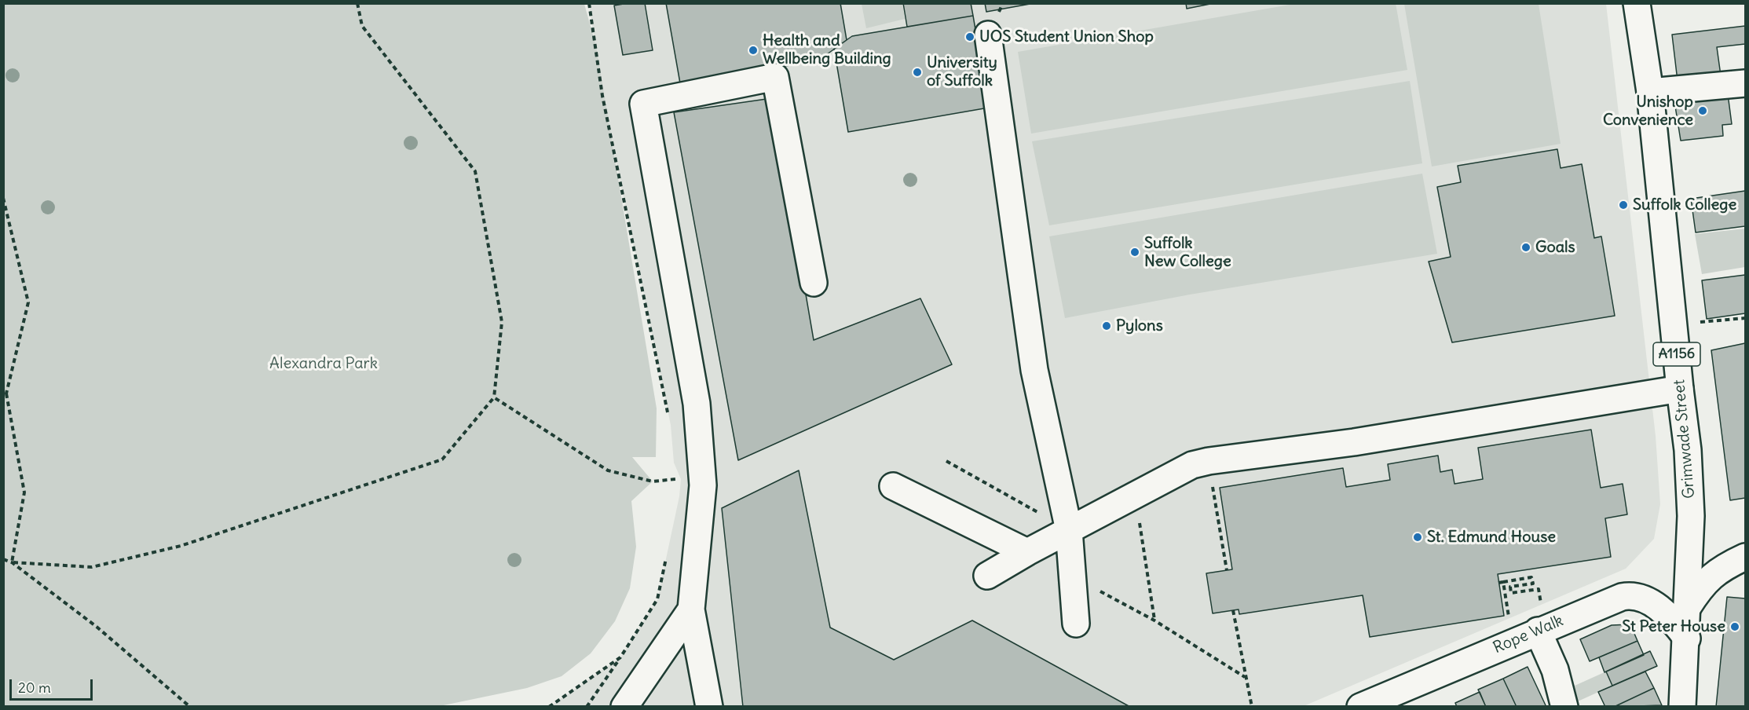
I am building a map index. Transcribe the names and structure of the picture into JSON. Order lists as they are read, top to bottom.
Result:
{
  "streets": {
    "street": ["A1156", "Grimwade Street", "Rope Walk"]
  },
  "crossings": [
    ["Grimwade Street", "Rope Walk"]
  ],
  "parks": ["Alexandra Park"],
  "places": [
    "UOS Student Union Shop",
    "Health and Wellbeing Building",
    "University of Suffolk",
    "Unishop Convenience",
    "Suffolk College",
    "Goals",
    "Suffolk New College",
    "Pylons",
    "St. Edmund House",
    "St Peter House"
  ],
  "scale_bar": "20 m"
}
